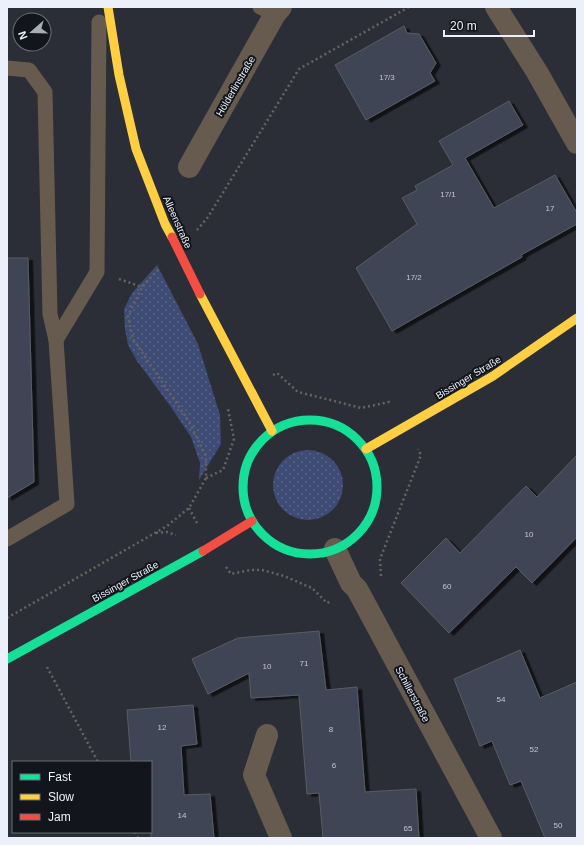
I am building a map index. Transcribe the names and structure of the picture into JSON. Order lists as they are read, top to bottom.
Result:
{
  "streets": {
    "main road": ["Alleenstraße", "Bissinger Straße"],
    "street": ["Hölderlinstraße", "Schillerstraße"]
  },
  "crossings": [
    ["Alleenstraße", "Bissinger Straße"],
    ["Alleenstraße", "Schillerstraße"],
    ["Bissinger Straße", "Schillerstraße"]
  ],
  "house_numbers": [
    "17/3",
    "17/1",
    "17",
    "17/2",
    "10",
    "60",
    "71",
    "10",
    "54",
    "12",
    "8",
    "52",
    "6",
    "14",
    "50",
    "65"
  ],
  "legend": ["Fast", "Slow", "Jam"],
  "scale_bar": "20 m",
  "north": "left"
}
